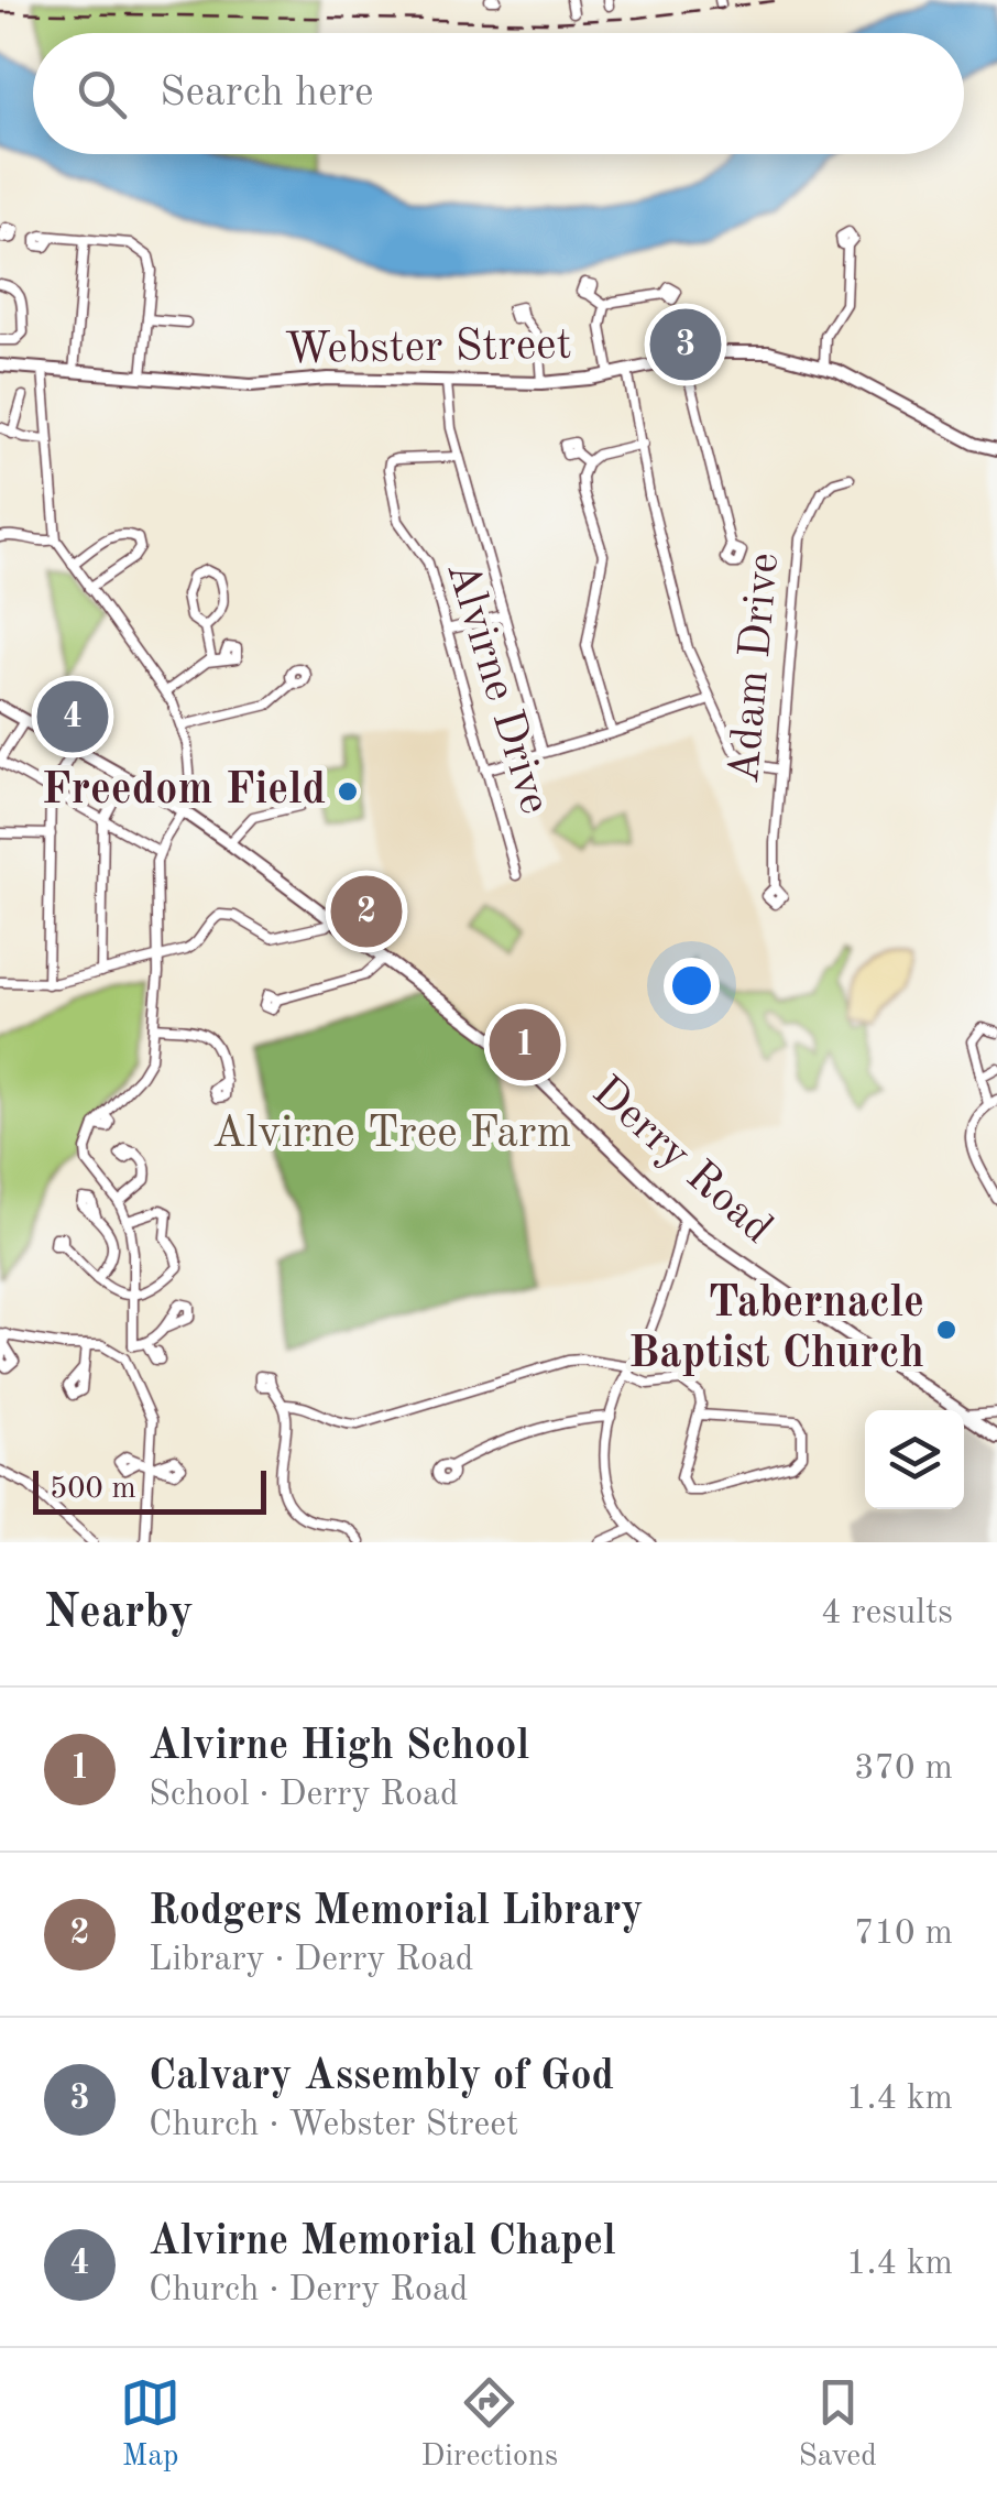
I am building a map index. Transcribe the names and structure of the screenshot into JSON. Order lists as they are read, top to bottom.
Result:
{
  "streets": {
    "main road": ["Webster Street", "Derry Road"],
    "street": ["Adam Drive", "Alvirne Drive"]
  },
  "parks": ["Alvirne Tree Farm"],
  "places": ["Freedom Field", "Tabernacle Baptist Church"],
  "scale_bar": "500 m",
  "page": {
    "search": "Search here",
    "pins": [
      "3",
      "4",
      "2",
      "1"
    ],
    "scale": "500 m",
    "heading": ["Nearby", "4 results"],
    "list": [
      {
        "mark": "1",
        "name": "Alvirne High School",
        "note": "School · Derry Road",
        "value": "370 m"
      },
      {
        "mark": "2",
        "name": "Rodgers Memorial Library",
        "note": "Library · Derry Road",
        "value": "710 m"
      },
      {
        "mark": "3",
        "name": "Calvary Assembly of God",
        "note": "Church · Webster Street",
        "value": "1.4 km"
      },
      {
        "mark": "4",
        "name": "Alvirne Memorial Chapel",
        "note": "Church · Derry Road",
        "value": "1.4 km"
      }
    ],
    "nav": ["Map", "Directions", "Saved"]
  }
}
